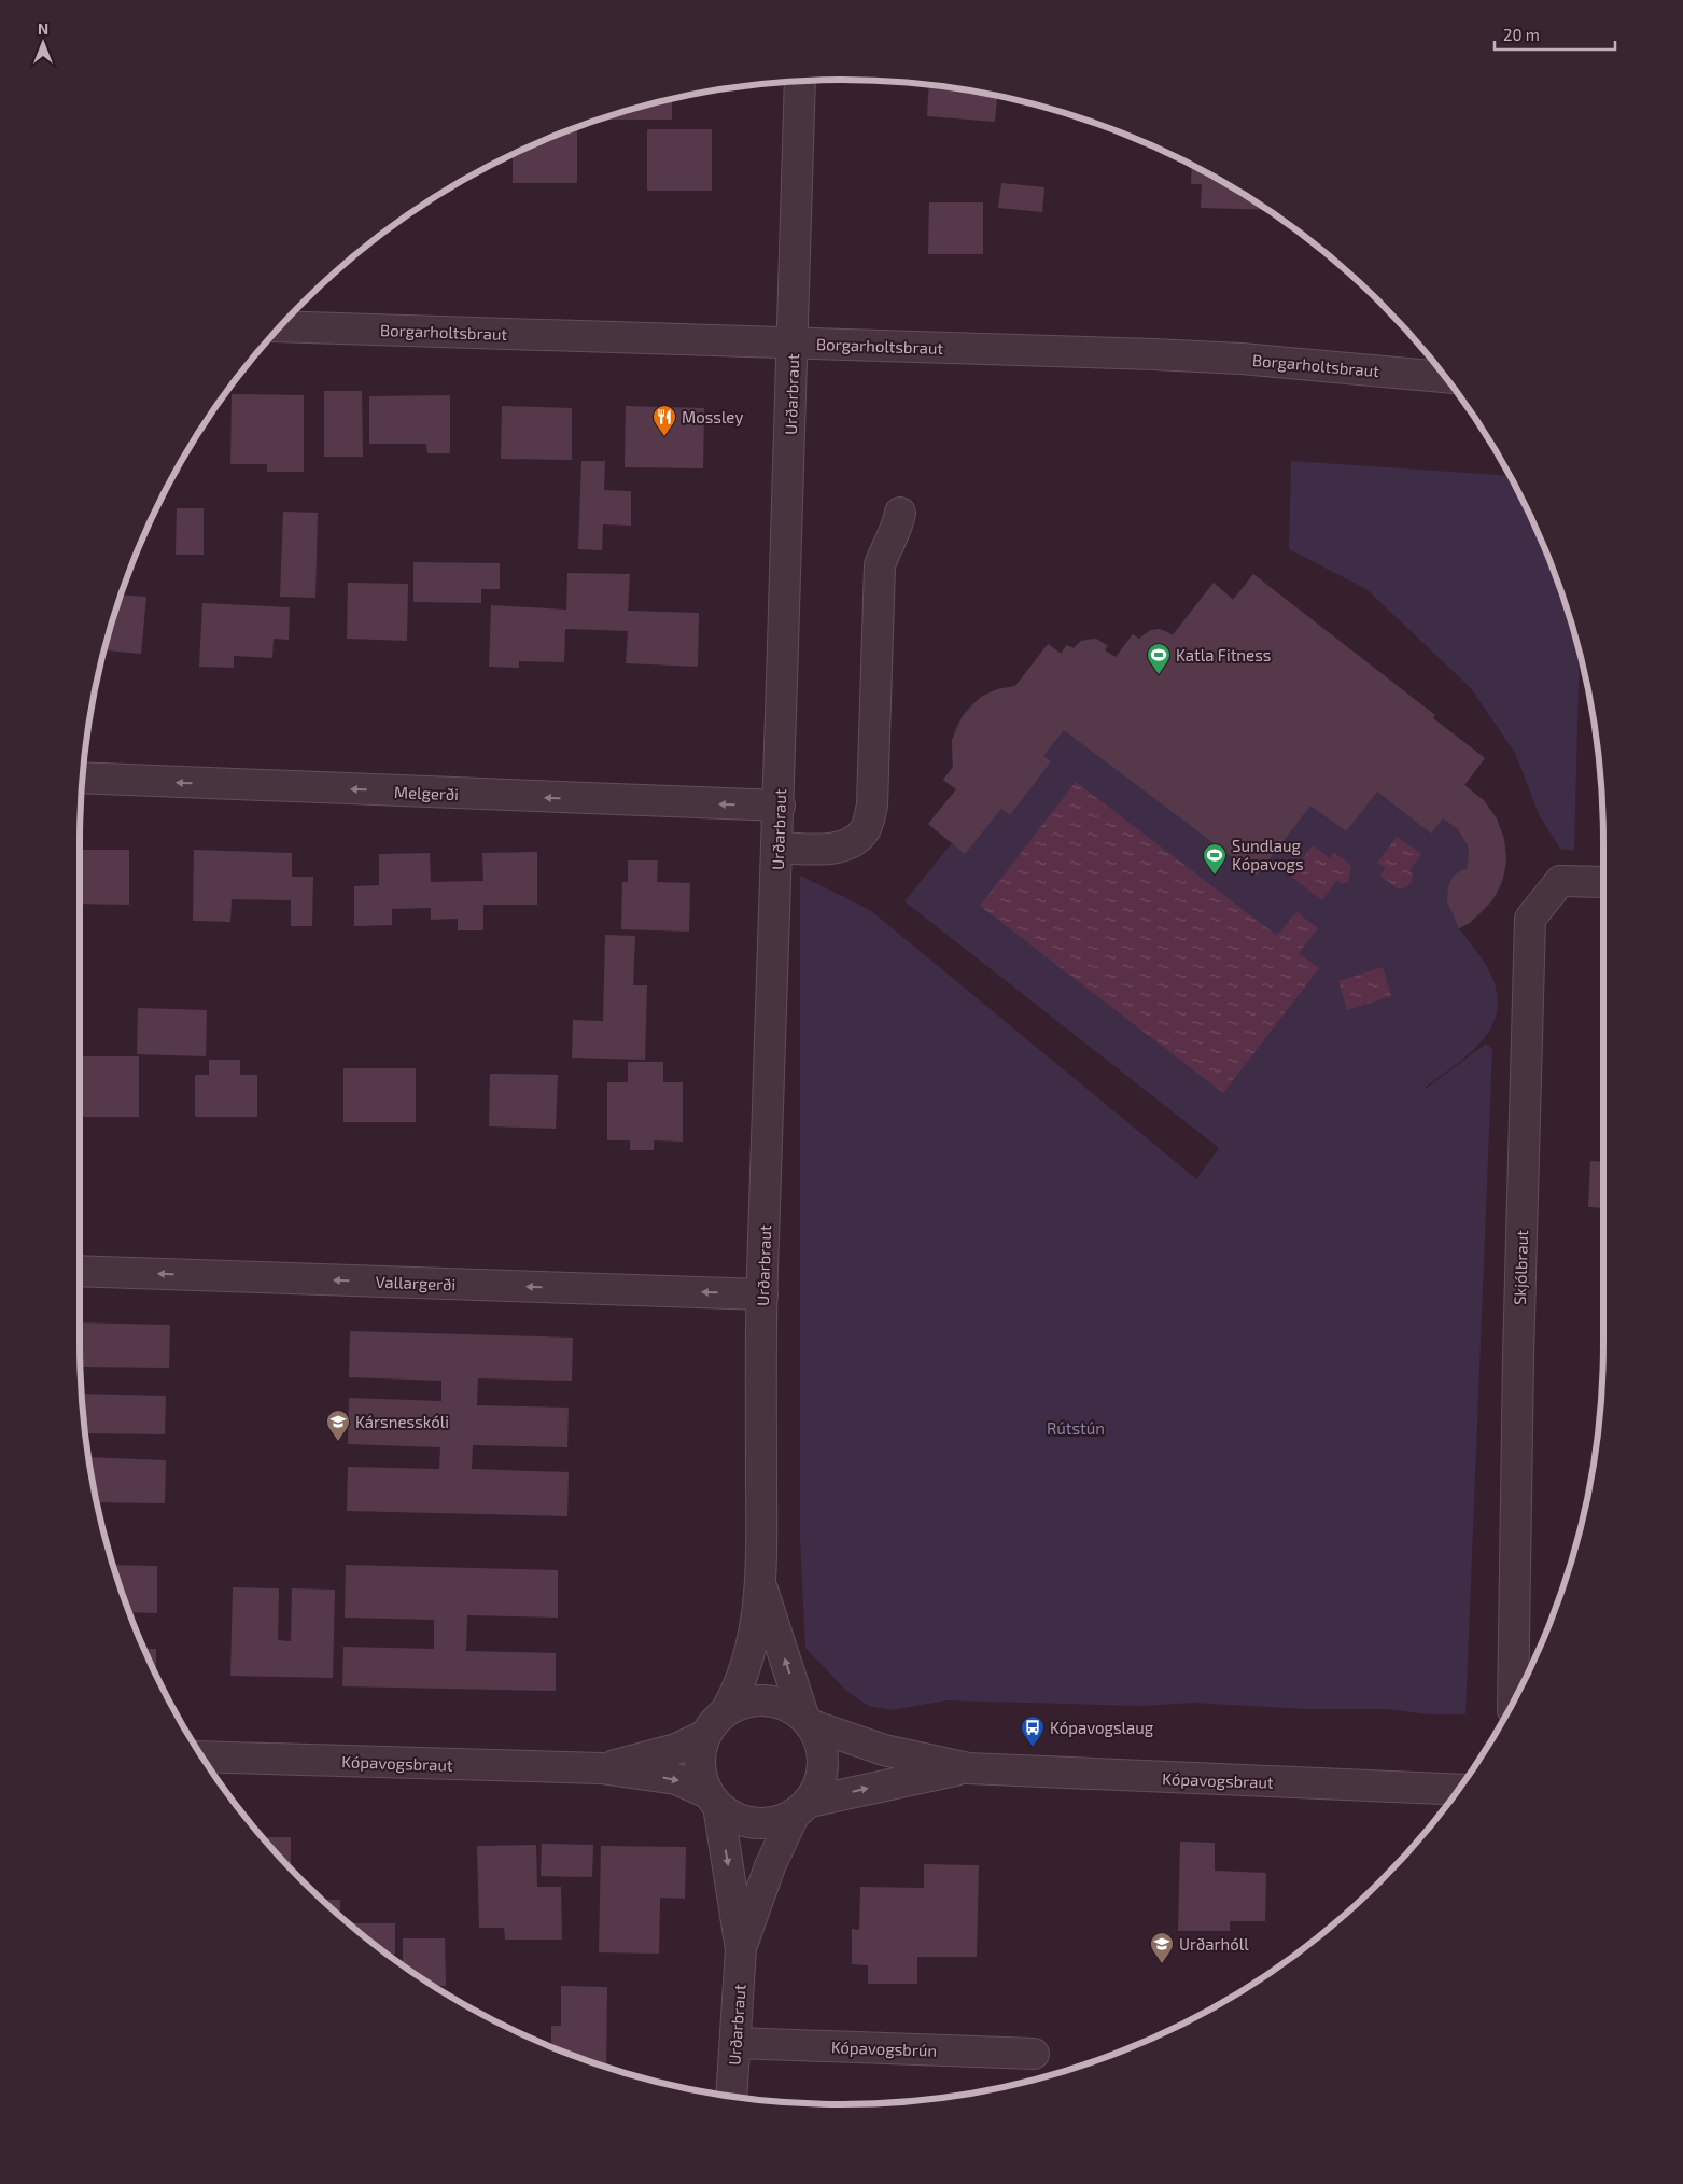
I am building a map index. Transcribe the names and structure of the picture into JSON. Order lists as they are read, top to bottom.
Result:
{
  "streets": {
    "street": [
      "Borgarholtsbraut",
      "Urðarbraut",
      "Melgerði",
      "Skjólbraut",
      "Vallargerði",
      "Kópavogsbraut",
      "Kópavogsbrún"
    ]
  },
  "crossings": [
    ["Borgarholtsbraut", "Urðarbraut"],
    ["Urðarbraut", "Melgerði"],
    ["Urðarbraut", "Vallargerði"],
    ["Urðarbraut", "Kópavogsbraut"],
    ["Urðarbraut", "Kópavogsbrún"]
  ],
  "one_way": ["Melgerði", "Vallargerði"],
  "parks": ["Rútstún"],
  "places": {
    "restaurant": ["Mossley"],
    "sports": ["Katla Fitness", "Sundlaug Kópavogs"],
    "school or university": ["Kársnesskóli", "Urðarhóll"],
    "bus stop": ["Kópavogslaug"]
  },
  "scale_bar": "20 m",
  "north": "top"
}
